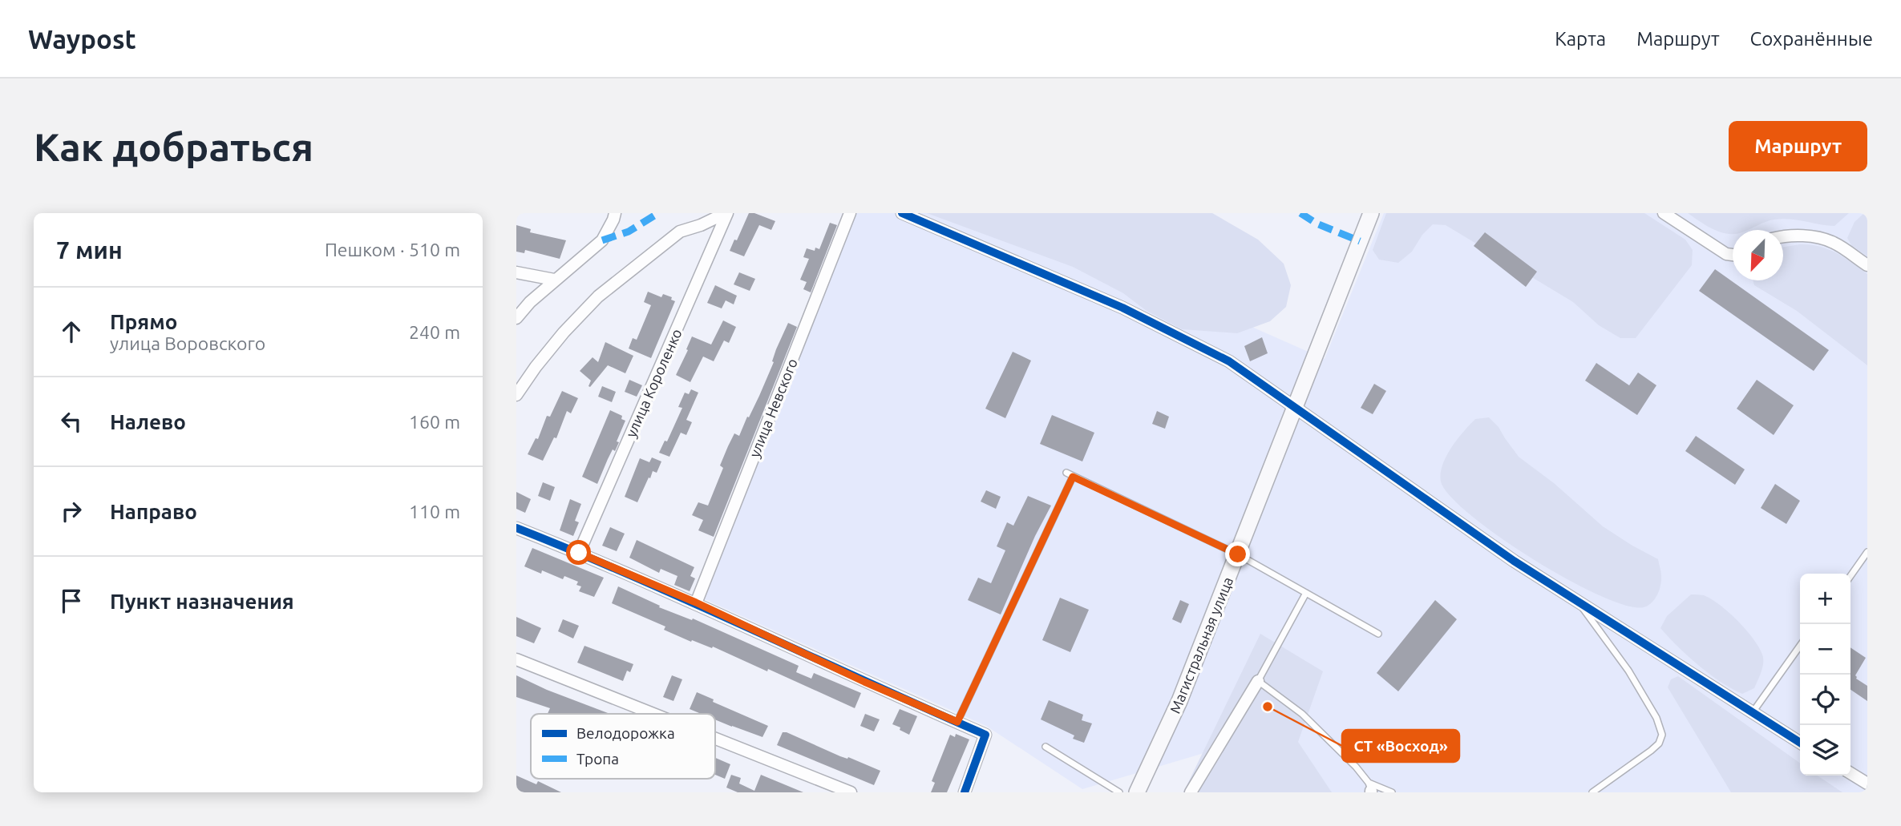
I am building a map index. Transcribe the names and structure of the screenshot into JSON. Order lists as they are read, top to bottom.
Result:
{
  "streets": {
    "main road": ["Магистральная улица"],
    "street": ["улица Короленко", "улица Невского"]
  },
  "places": ["СТ «Восход»"],
  "legend": ["Велодорожка", "Тропа"],
  "north": "bottom left",
  "page": {
    "header": "Waypost",
    "nav": ["Карта", "Маршрут", "Сохранённые"],
    "buttons": "Маршрут",
    "title": "Как добраться",
    "heading": ["7 мин", "Пешком · 510 m"],
    "list": [
      ["Прямо", "улица Воровского", "240 m"],
      ["Налево", "160 m"],
      ["Направо", "110 m"],
      "Пункт назначения"
    ],
    "map_buttons": ["+", "−"]
  }
}
